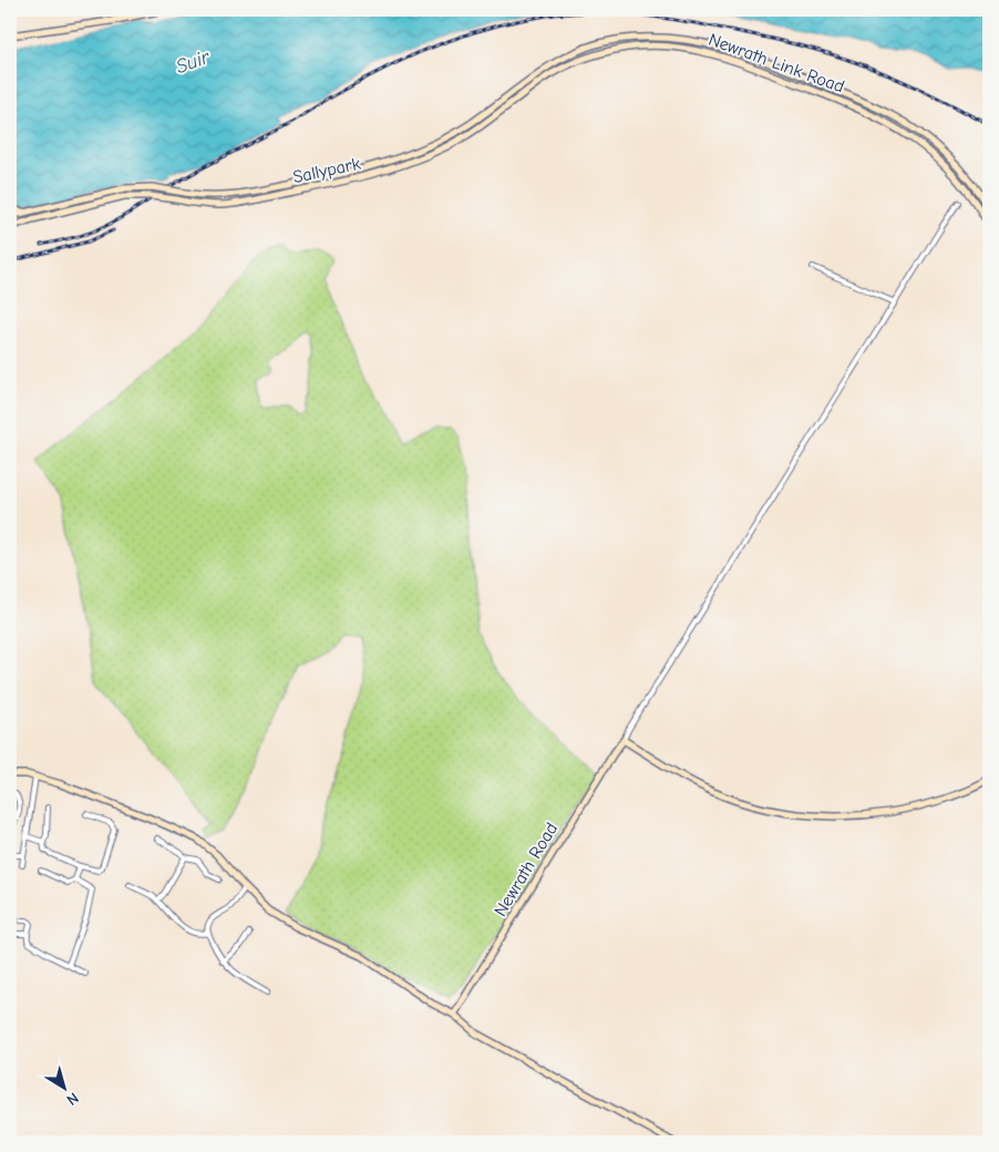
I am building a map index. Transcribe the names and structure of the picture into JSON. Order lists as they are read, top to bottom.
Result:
{
  "streets": {
    "main road": ["Newrath Link Road", "Sallypark", "Newrath Road"]
  },
  "crossings": [
    ["Newrath Link Road", "Sallypark"]
  ],
  "water": ["Suir"],
  "north": "bottom right"
}
